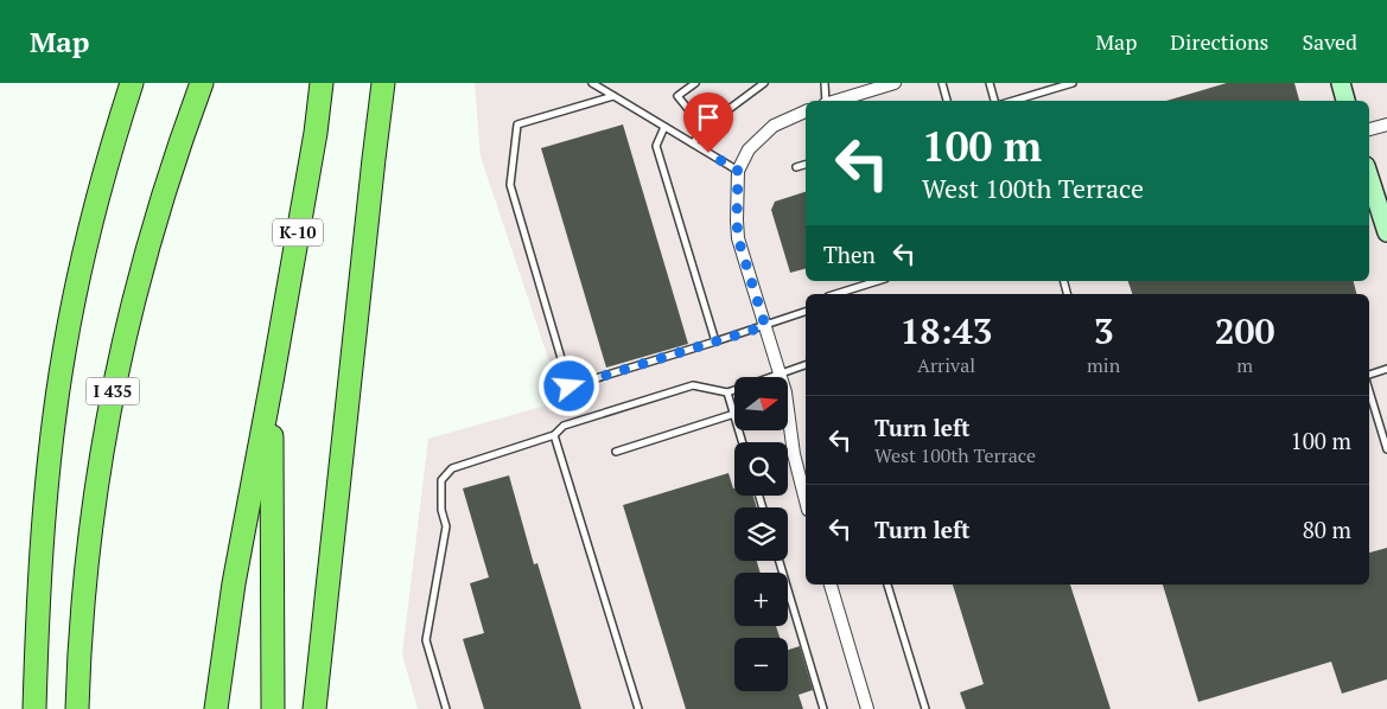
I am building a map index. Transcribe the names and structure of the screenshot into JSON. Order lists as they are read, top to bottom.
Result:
{
  "streets": {
    "highway": ["K-10", "I 435"]
  },
  "north": "right",
  "page": {
    "header": "Map",
    "nav": ["Map", "Directions", "Saved"],
    "turn": ["100 m", "West 100th Terrace"],
    "then": "Then",
    "eta": [
      "18:43",
      "Arrival",
      "3",
      "min",
      "200",
      "m"
    ],
    "map_buttons": ["+", "−"],
    "list": [
      {
        "name": "Turn left",
        "note": "West 100th Terrace",
        "value": "100 m"
      },
      {
        "name": "Turn left",
        "value": "80 m"
      }
    ]
  }
}
